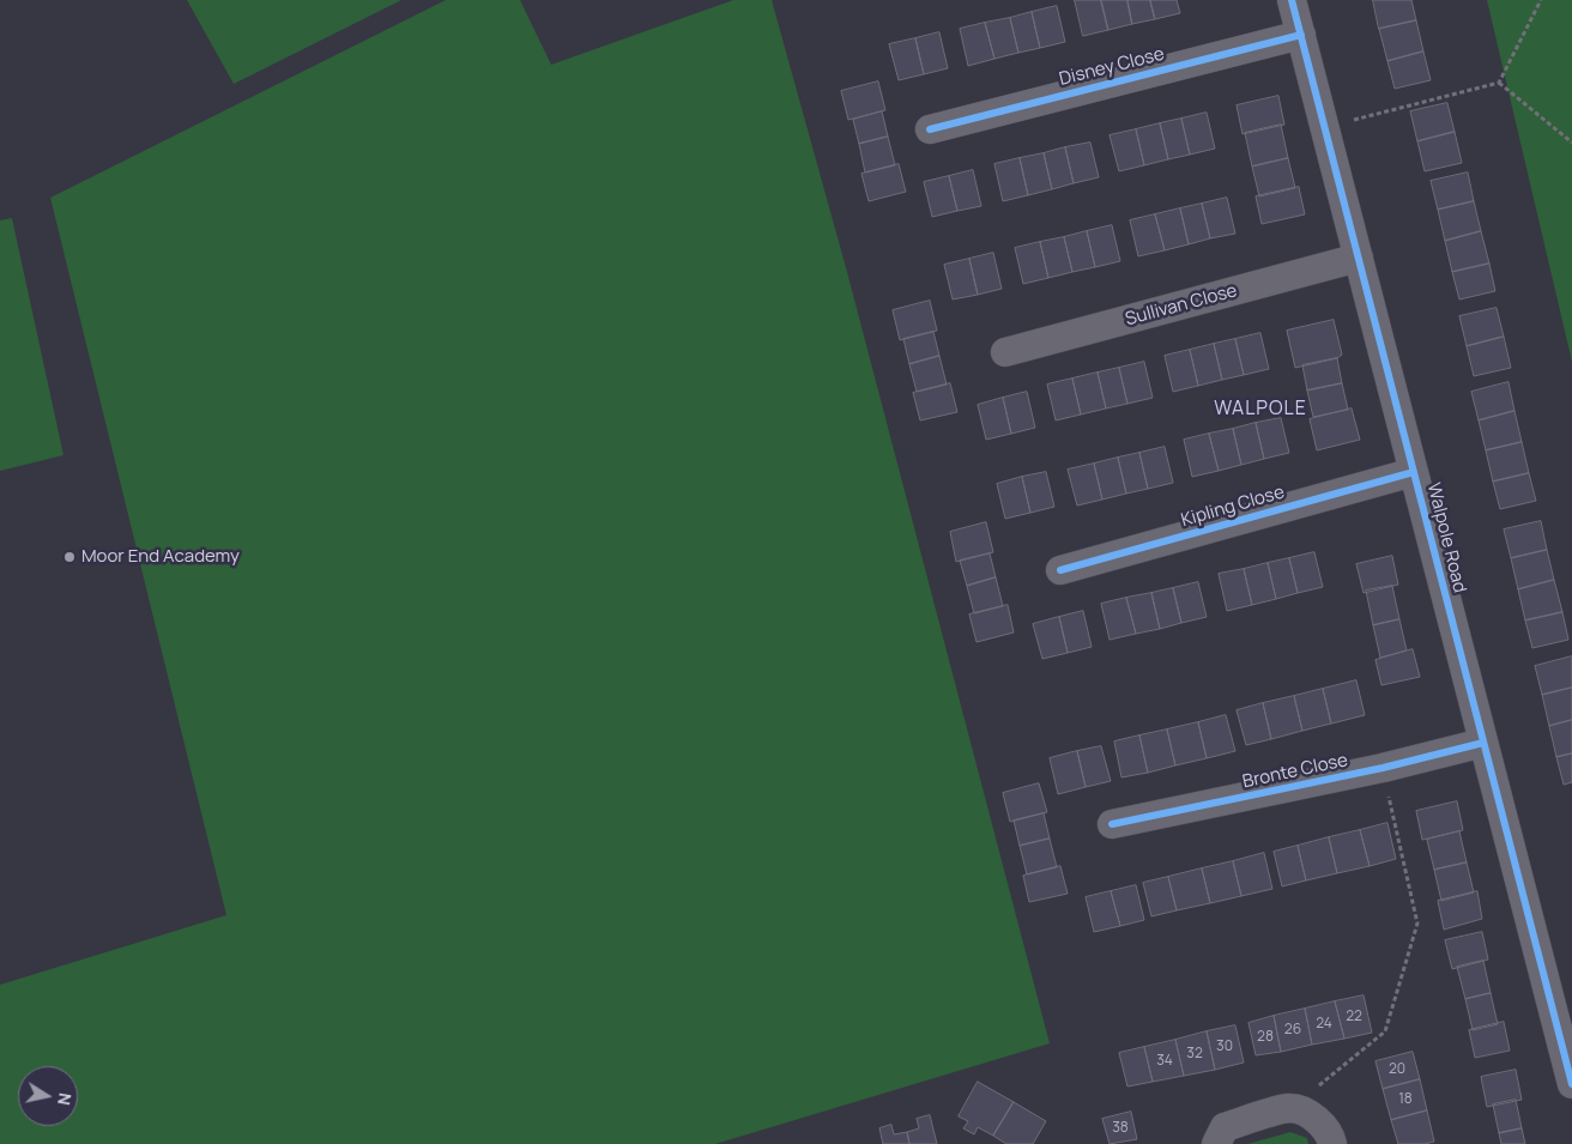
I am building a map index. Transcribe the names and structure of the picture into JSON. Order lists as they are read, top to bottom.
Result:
{
  "streets": {
    "street": [
      "Disney Close",
      "Sullivan Close",
      "Kipling Close",
      "Walpole Road",
      "Bronte Close"
    ]
  },
  "crossings": [
    ["Disney Close", "Walpole Road"],
    ["Sullivan Close", "Walpole Road"],
    ["Kipling Close", "Walpole Road"],
    ["Walpole Road", "Bronte Close"]
  ],
  "districts": ["WALPOLE"],
  "places": ["Moor End Academy"],
  "house_numbers": [
    "22",
    "24",
    "26",
    "28",
    "30",
    "32",
    "34",
    "20",
    "18",
    "38"
  ],
  "north": "right"
}
